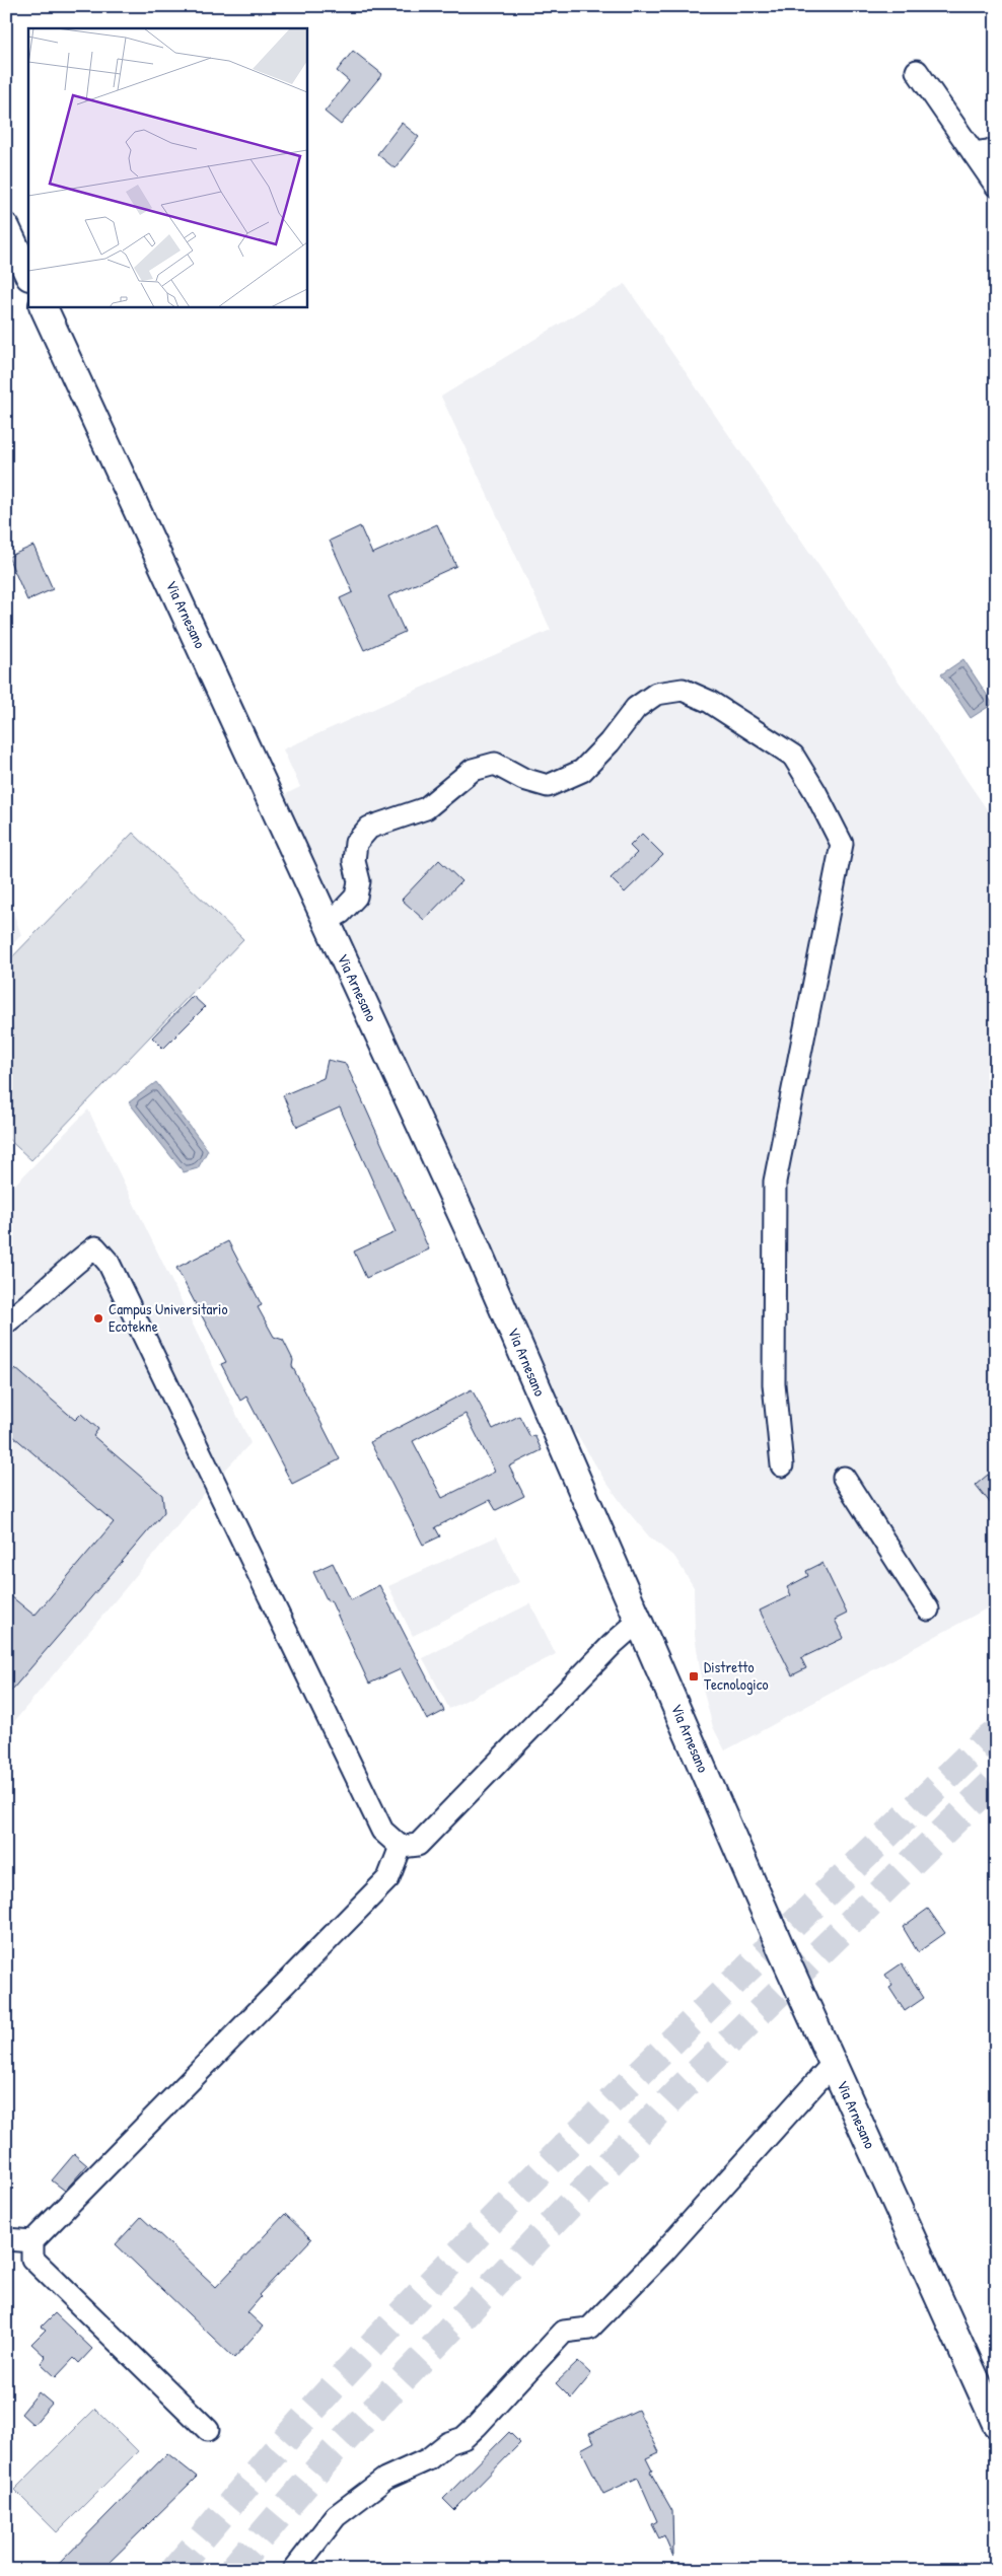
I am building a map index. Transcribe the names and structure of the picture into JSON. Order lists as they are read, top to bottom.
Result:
{
  "streets": {
    "main road": ["Via Arnesano"]
  },
  "places": {
    "other": ["Campus Universitario Ecotekne"],
    "transit": ["Distretto Tecnologico"]
  }
}
